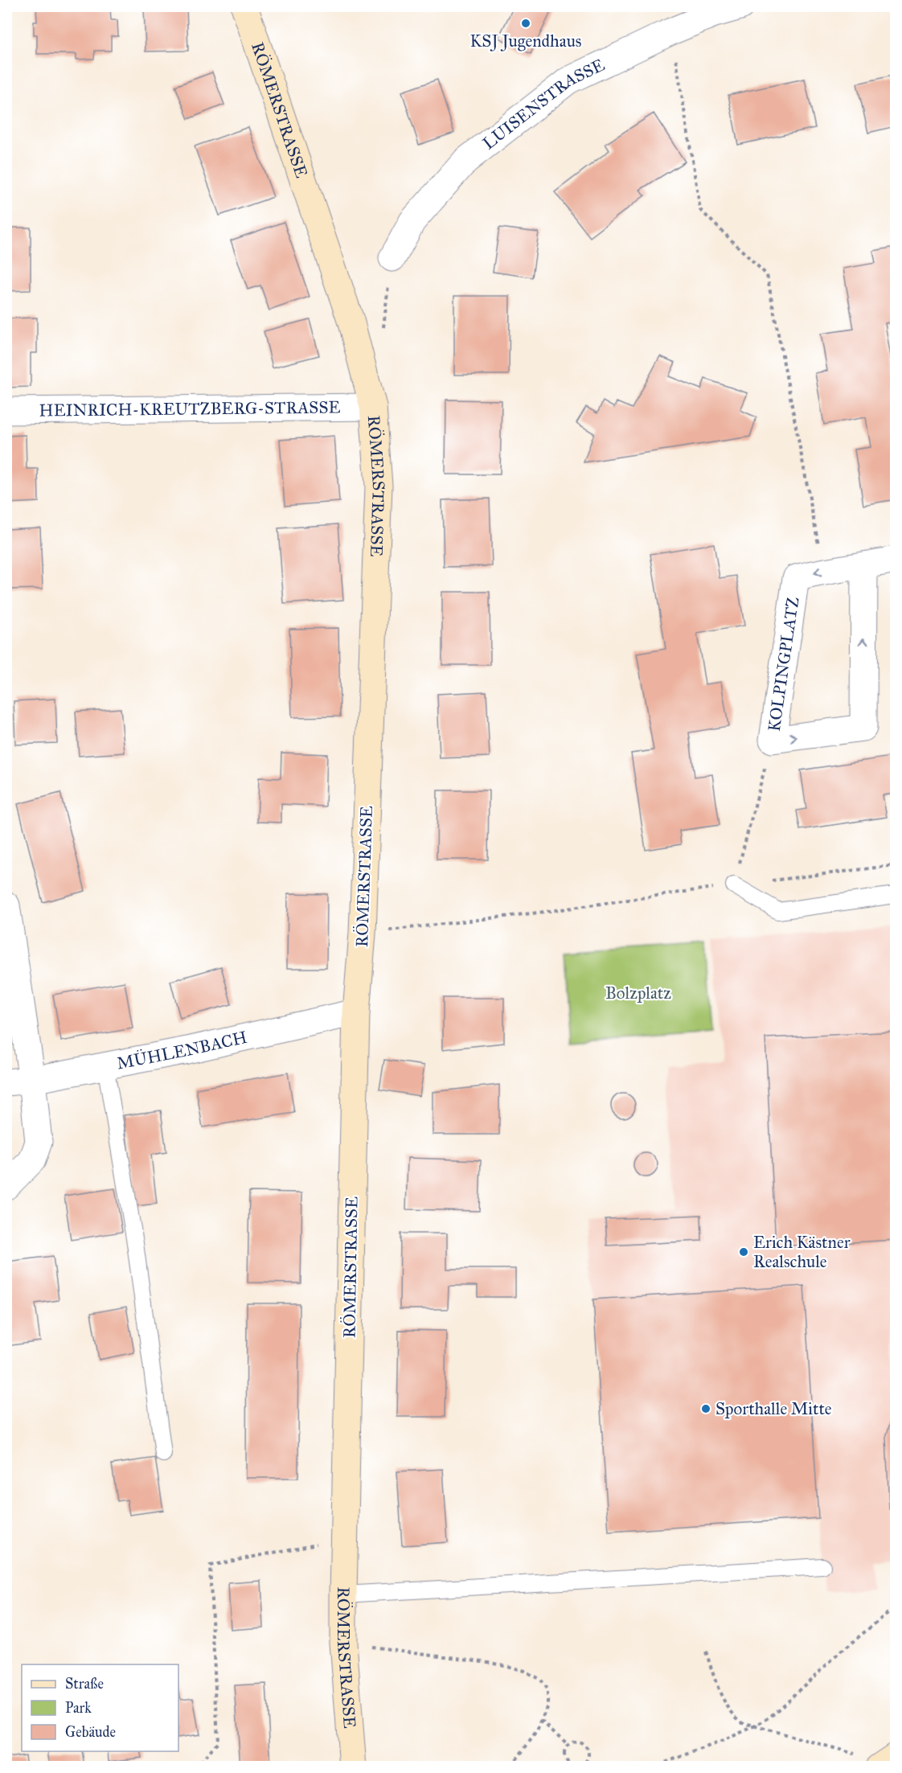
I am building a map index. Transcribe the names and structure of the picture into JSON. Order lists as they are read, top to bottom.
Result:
{
  "streets": {
    "main road": ["RÖMERSTRASSE"],
    "street": [
      "LUISENSTRASSE",
      "HEINRICH-KREUTZBERG-STRASSE",
      "KOLPINGPLATZ",
      "MÜHLENBACH"
    ]
  },
  "crossings": [
    ["RÖMERSTRASSE", "HEINRICH-KREUTZBERG-STRASSE"],
    ["RÖMERSTRASSE", "MÜHLENBACH"]
  ],
  "parks": ["Bolzplatz"],
  "places": ["KSJ Jugendhaus", "Erich Kästner Realschule", "Sporthalle Mitte"],
  "legend": ["Straße", "Park", "Gebäude"]
}
